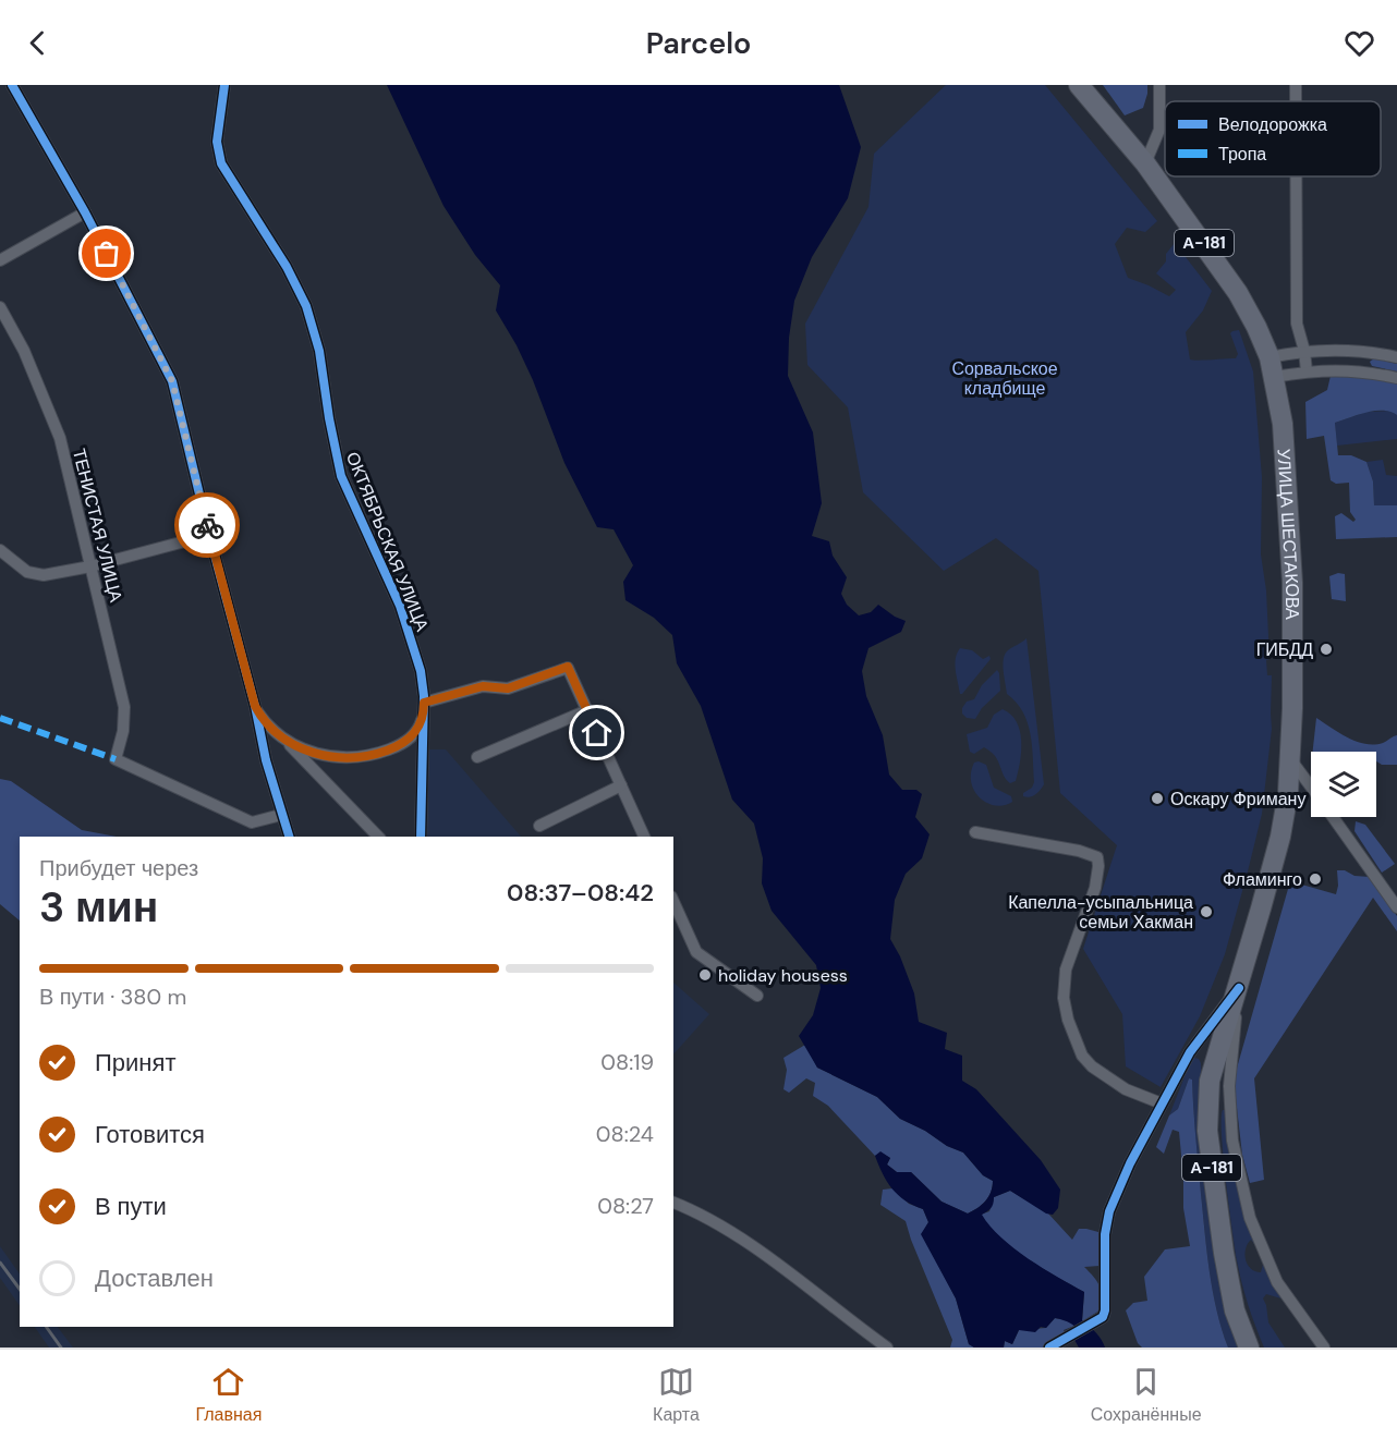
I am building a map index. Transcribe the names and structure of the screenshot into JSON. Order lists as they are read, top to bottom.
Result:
{
  "streets": {
    "main road": ["А-181", "УЛИЦА ШЕСТАКОВА"],
    "street": ["ТЕНИСТАЯ УЛИЦА", "ОКТЯБРЬСКАЯ УЛИЦА"]
  },
  "crossings": [
    ["А-181", "УЛИЦА ШЕСТАКОВА"]
  ],
  "parks": ["Сорвальское кладбище"],
  "places": [
    "ГИБДД",
    "Оскару Фриману",
    "Фламинго",
    "Капелла-усыпальница семьи Хакман",
    "holiday housess"
  ],
  "legend": ["Велодорожка", "Тропа"],
  "page": {
    "header": "Parcelo",
    "heading": ["3 мин", "Прибудет через", "08:37–08:42"],
    "bar": "В пути · 380 m",
    "list": [
      ["Принят", "08:19"],
      ["Готовится", "08:24"],
      ["В пути", "08:27"],
      "Доставлен"
    ],
    "tabs": ["Главная", "Карта", "Сохранённые"]
  }
}
